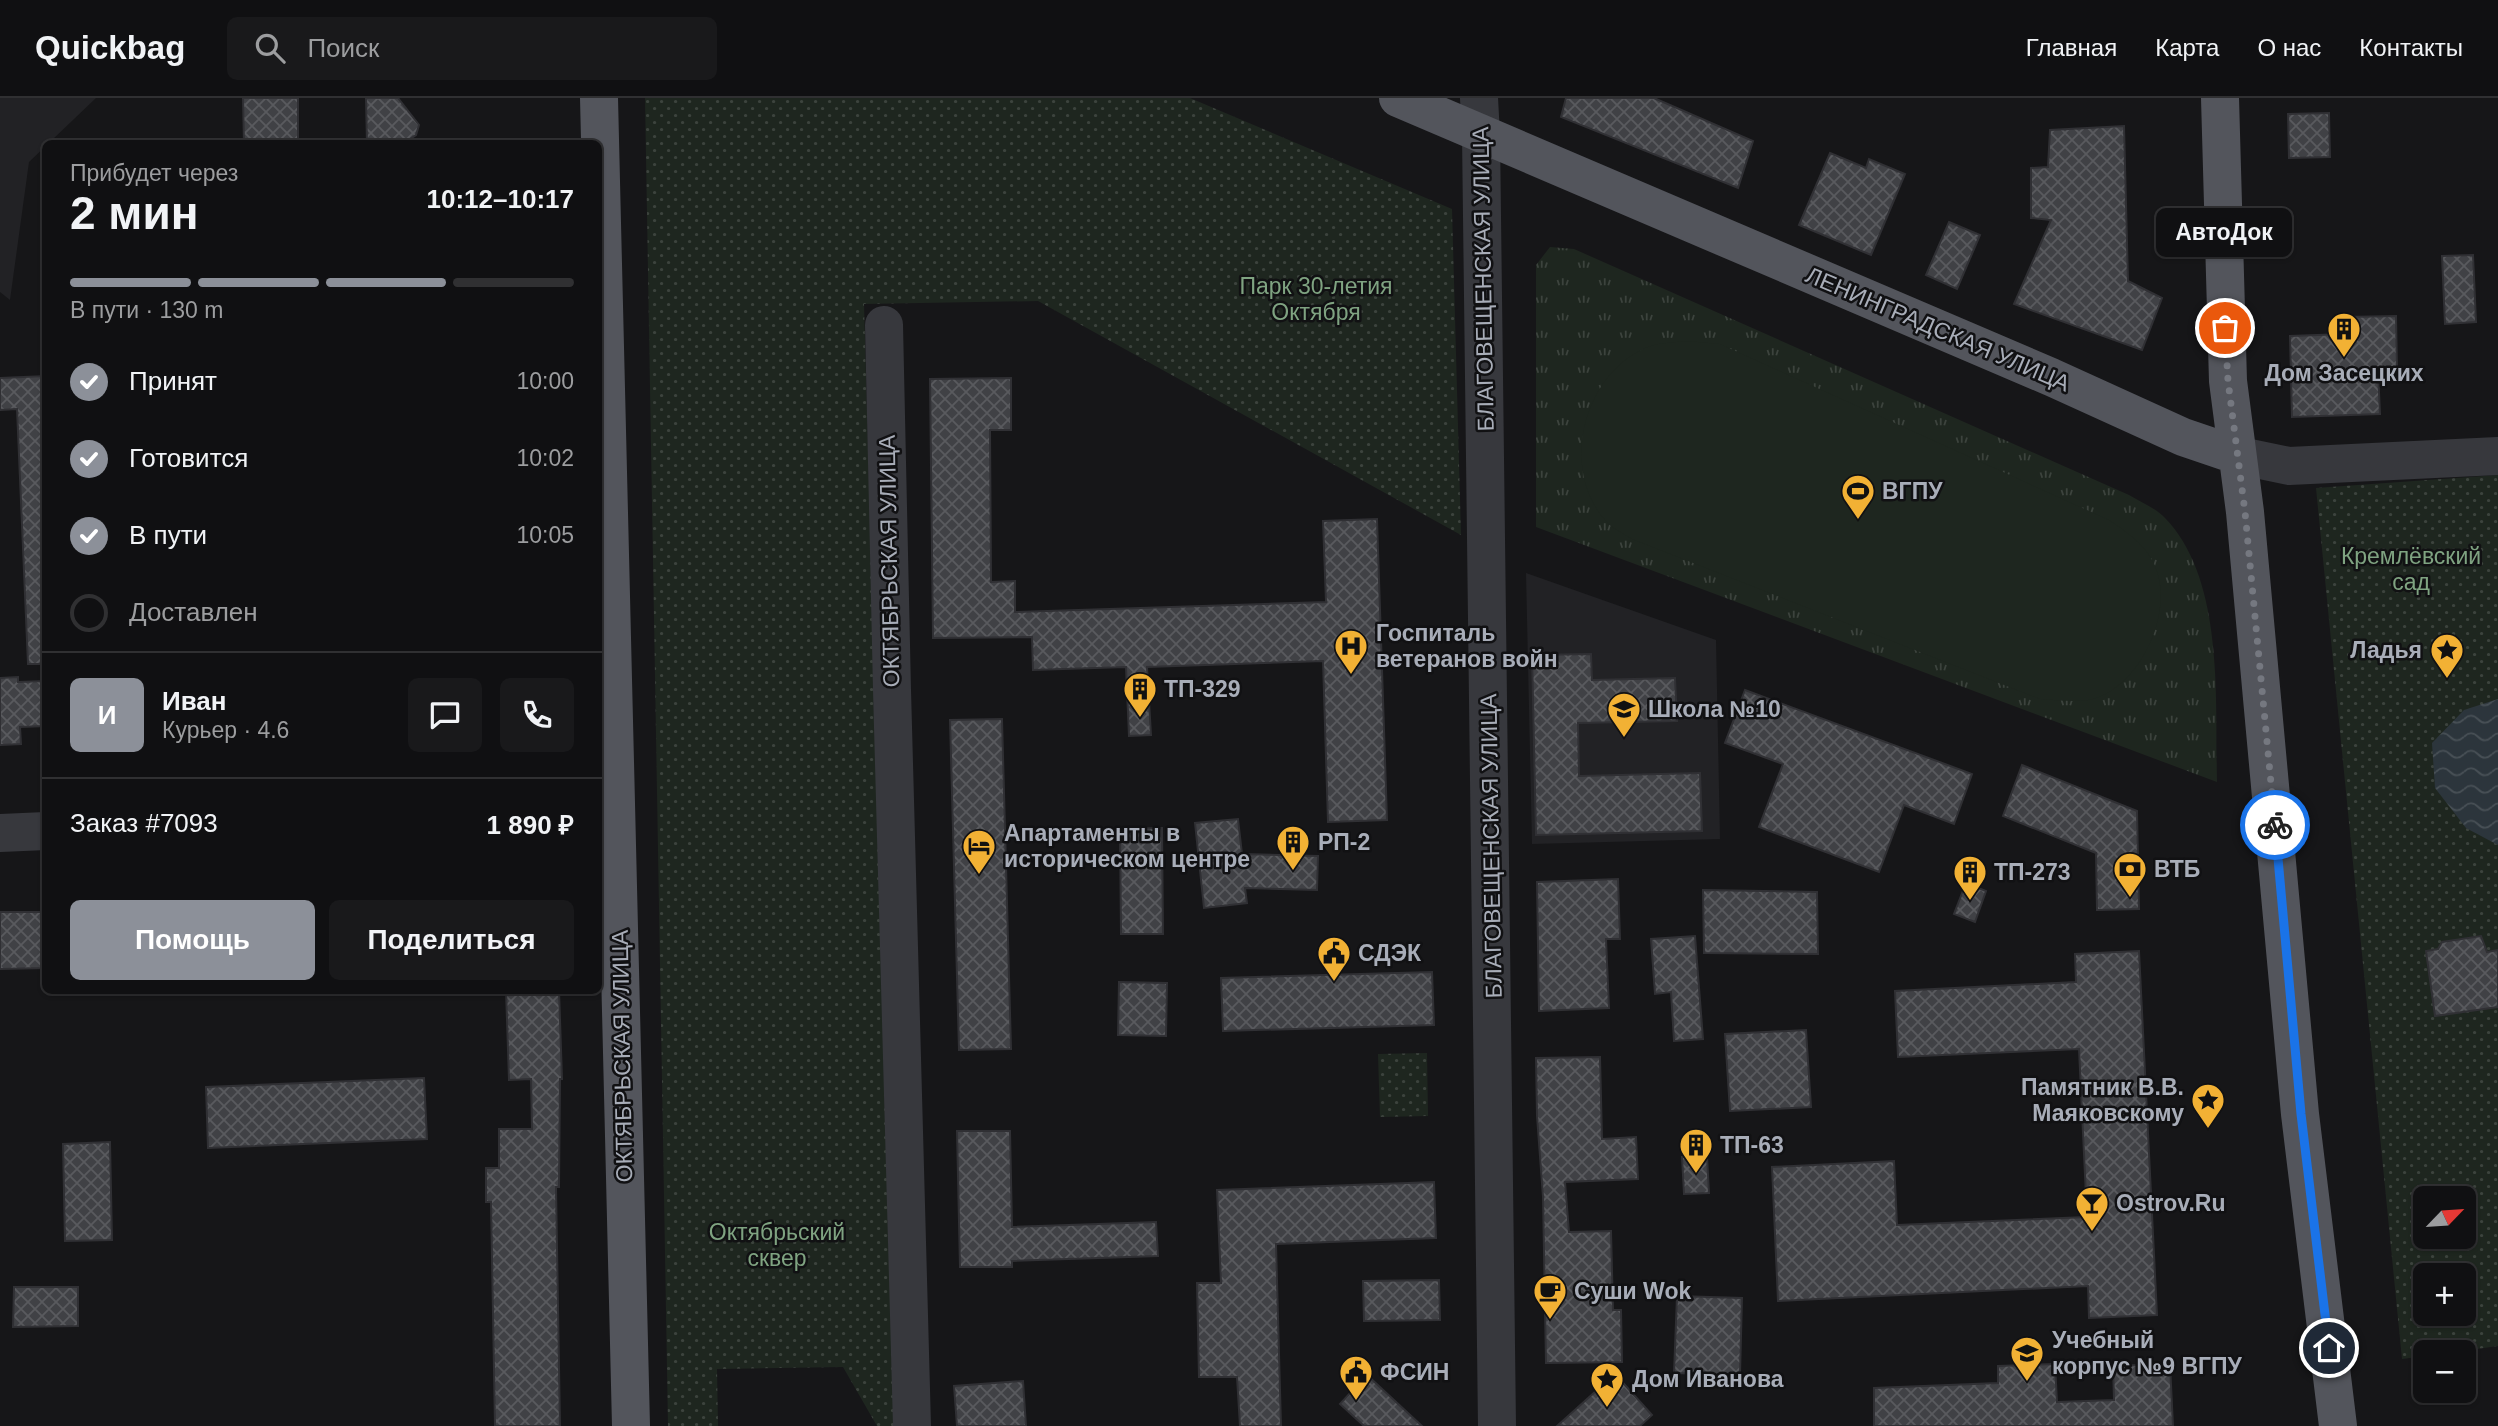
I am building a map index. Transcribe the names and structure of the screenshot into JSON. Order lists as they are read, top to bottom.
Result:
{
  "streets": {
    "main road": ["ЛЕНИНГРАДСКАЯ УЛИЦА", "ОКТЯБРЬСКАЯ УЛИЦА"],
    "street": ["БЛАГОВЕЩЕНСКАЯ УЛИЦА"]
  },
  "crossings": [
    ["БЛАГОВЕЩЕНСКАЯ УЛИЦА", "ЛЕНИНГРАДСКАЯ УЛИЦА"]
  ],
  "parks": ["Парк 30-летия Октября", "Кремлёвский сад", "Октябрьский сквер"],
  "places": {
    "other": ["АвтоДок"],
    "building": [
      "Дом Засецких",
      "ТП-329",
      "РП-2",
      "ТП-273",
      "ТП-63"
    ],
    "sports": ["ВГПУ"],
    "hospital": ["Госпиталь ветеранов войн"],
    "place": ["Ладья", "Памятник В.В. Маяковскому", "Дом Иванова"],
    "school or university": ["Школа №10", "Учебный корпус №9 ВГПУ"],
    "hotel": ["Апартаменты в историческом центре"],
    "bank": ["ВТБ"],
    "public building": ["СДЭК", "ФСИН"],
    "bar": ["Ostrov.Ru"],
    "cafe": ["Суши Wok"]
  },
  "north": "top right",
  "page": {
    "header": "Quickbag",
    "search": "Поиск",
    "nav": [
      "Главная",
      "Карта",
      "О нас",
      "Контакты"
    ],
    "heading": ["2 мин", "Прибудет через", "10:12–10:17"],
    "panel": [
      "Иван",
      "Курьер · 4.6",
      "Заказ #7093",
      "1 890 ₽"
    ],
    "bubble": "АвтоДок",
    "bar": "В пути · 130 m",
    "list": [
      ["Принят", "10:00"],
      ["Готовится", "10:02"],
      ["В пути", "10:05"],
      "Доставлен"
    ],
    "round": "И",
    "buttons": ["Помощь", "Поделиться"],
    "map_buttons": ["+", "−"]
  }
}
